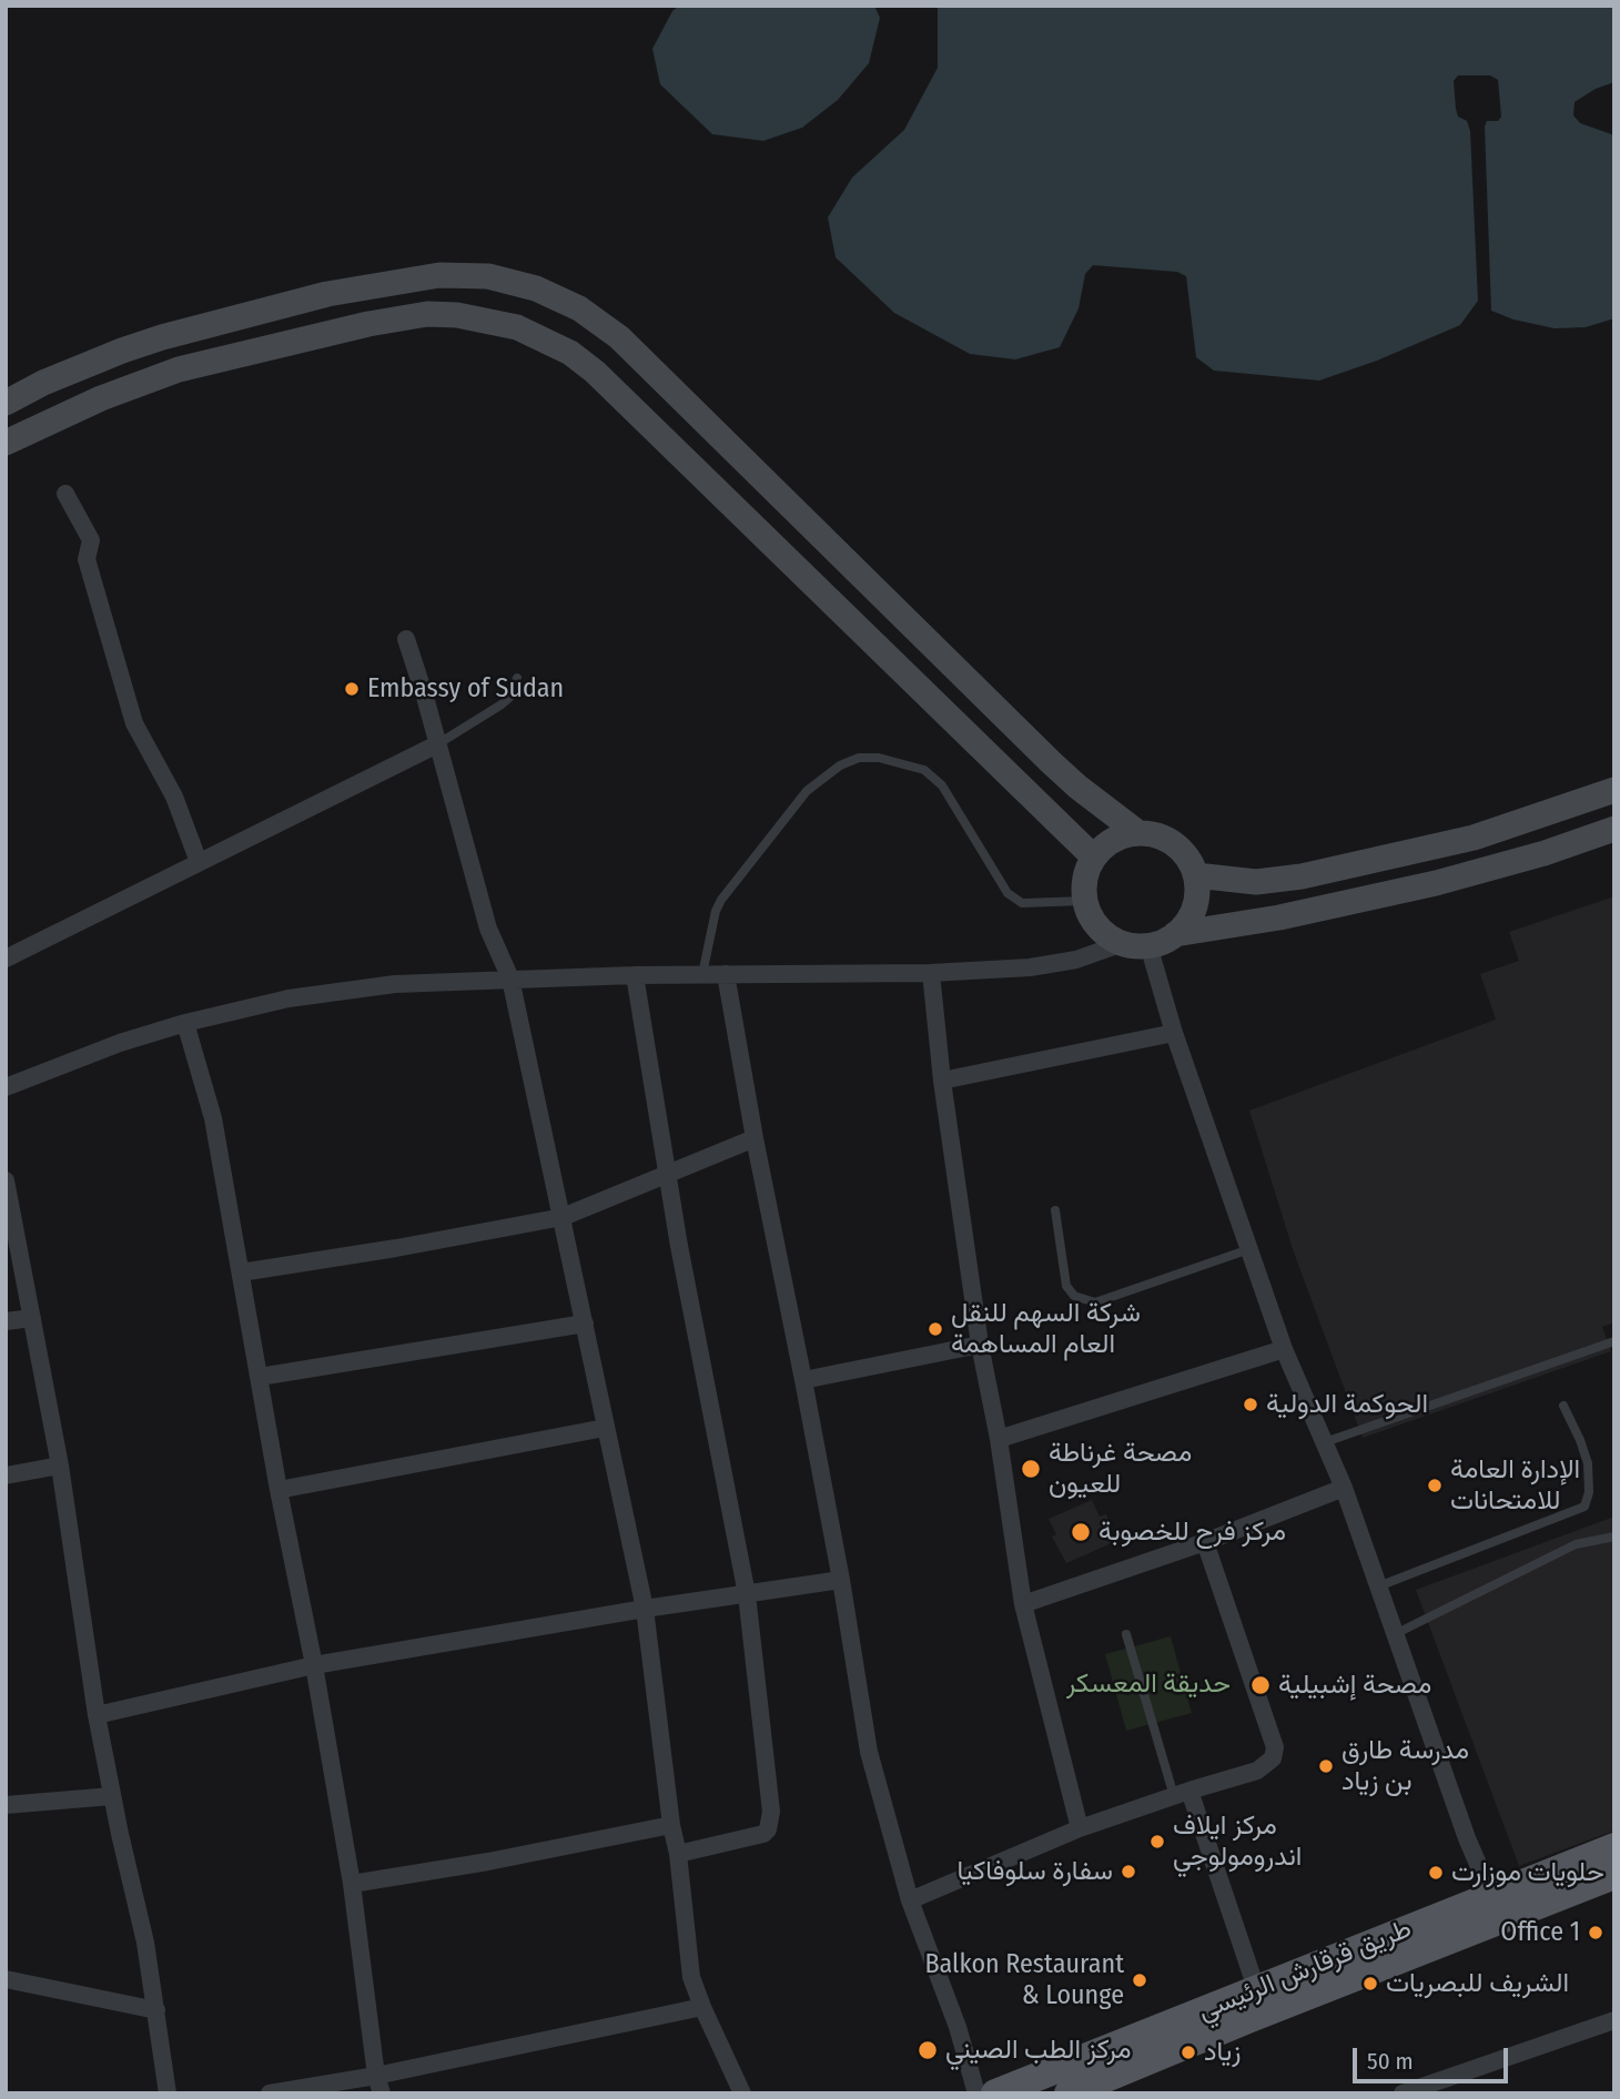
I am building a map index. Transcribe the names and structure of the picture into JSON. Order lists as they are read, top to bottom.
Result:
{
  "streets": {
    "main road": ["طريق قرقارش الرئيسي"]
  },
  "parks": ["حديقة المعسكر"],
  "places": [
    "Embassy of Sudan",
    "شركة السهم للنقل العام المساهمة",
    "الحوكمة الدولية",
    "مصحة غرناطة للعيون",
    "الإدارة العامة للامتحانات",
    "مركز فرح للخصوبة",
    "مصحة إشبيلية",
    "مدرسة طارق بن زياد",
    "مركز ايلاف اندرومولوجي",
    "سفارة سلوفاكيا",
    "حلويات موزارت",
    "Office 1",
    "Balkon Restaurant & Lounge",
    "الشريف للبصريات",
    "مركز الطب الصيني",
    "زياد"
  ],
  "scale_bar": "50 m"
}
